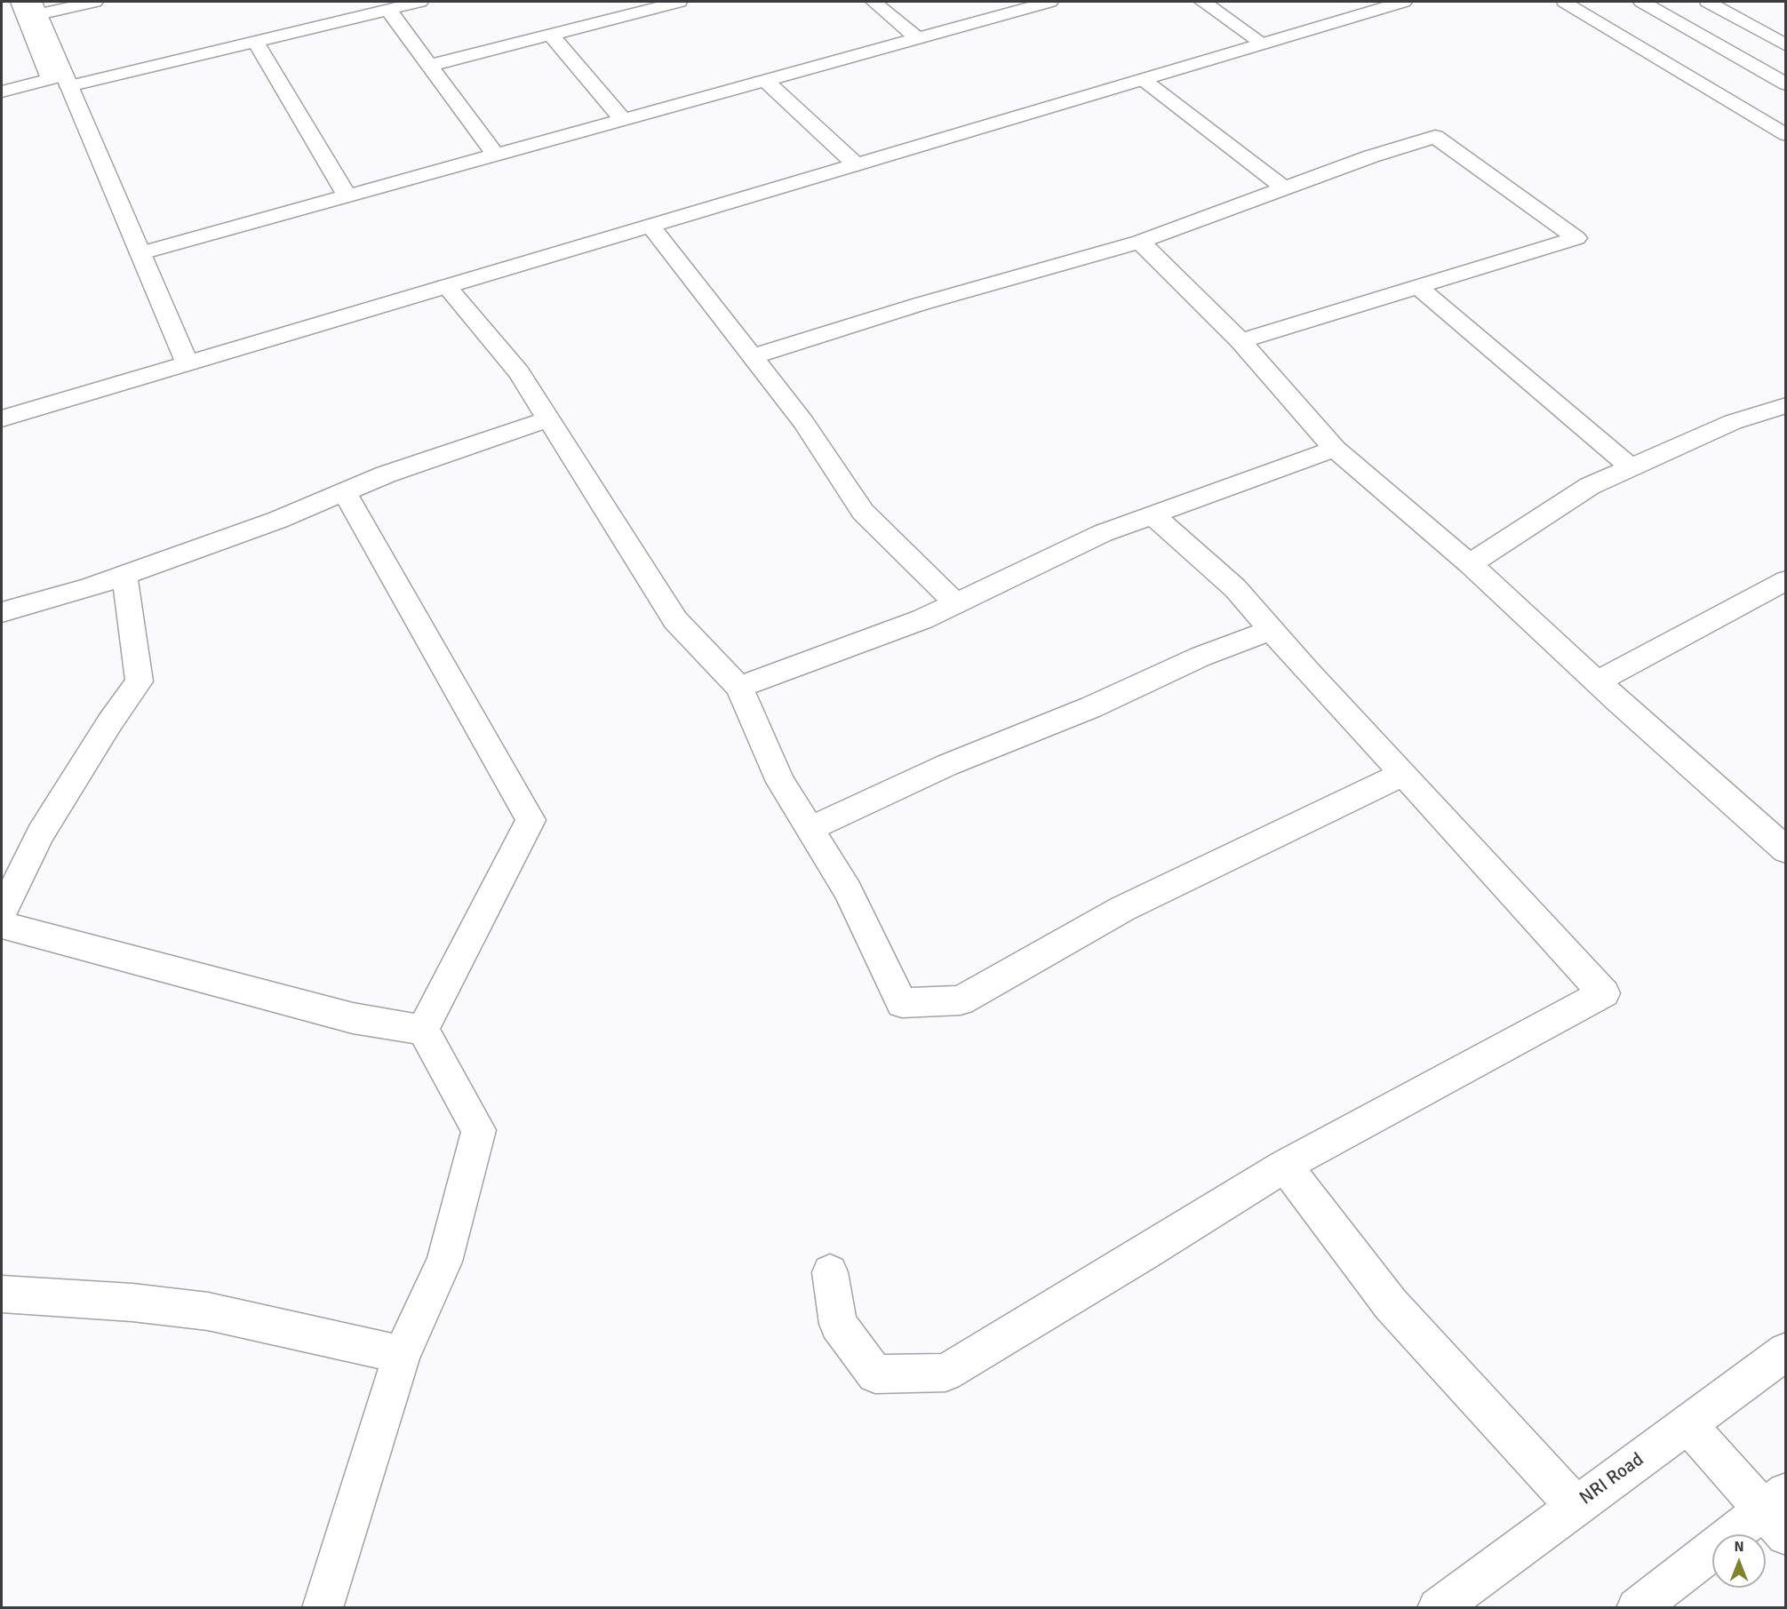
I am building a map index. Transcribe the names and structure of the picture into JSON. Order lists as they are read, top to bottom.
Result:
{
  "streets": {
    "street": ["NRI Road"]
  },
  "north": "top"
}
